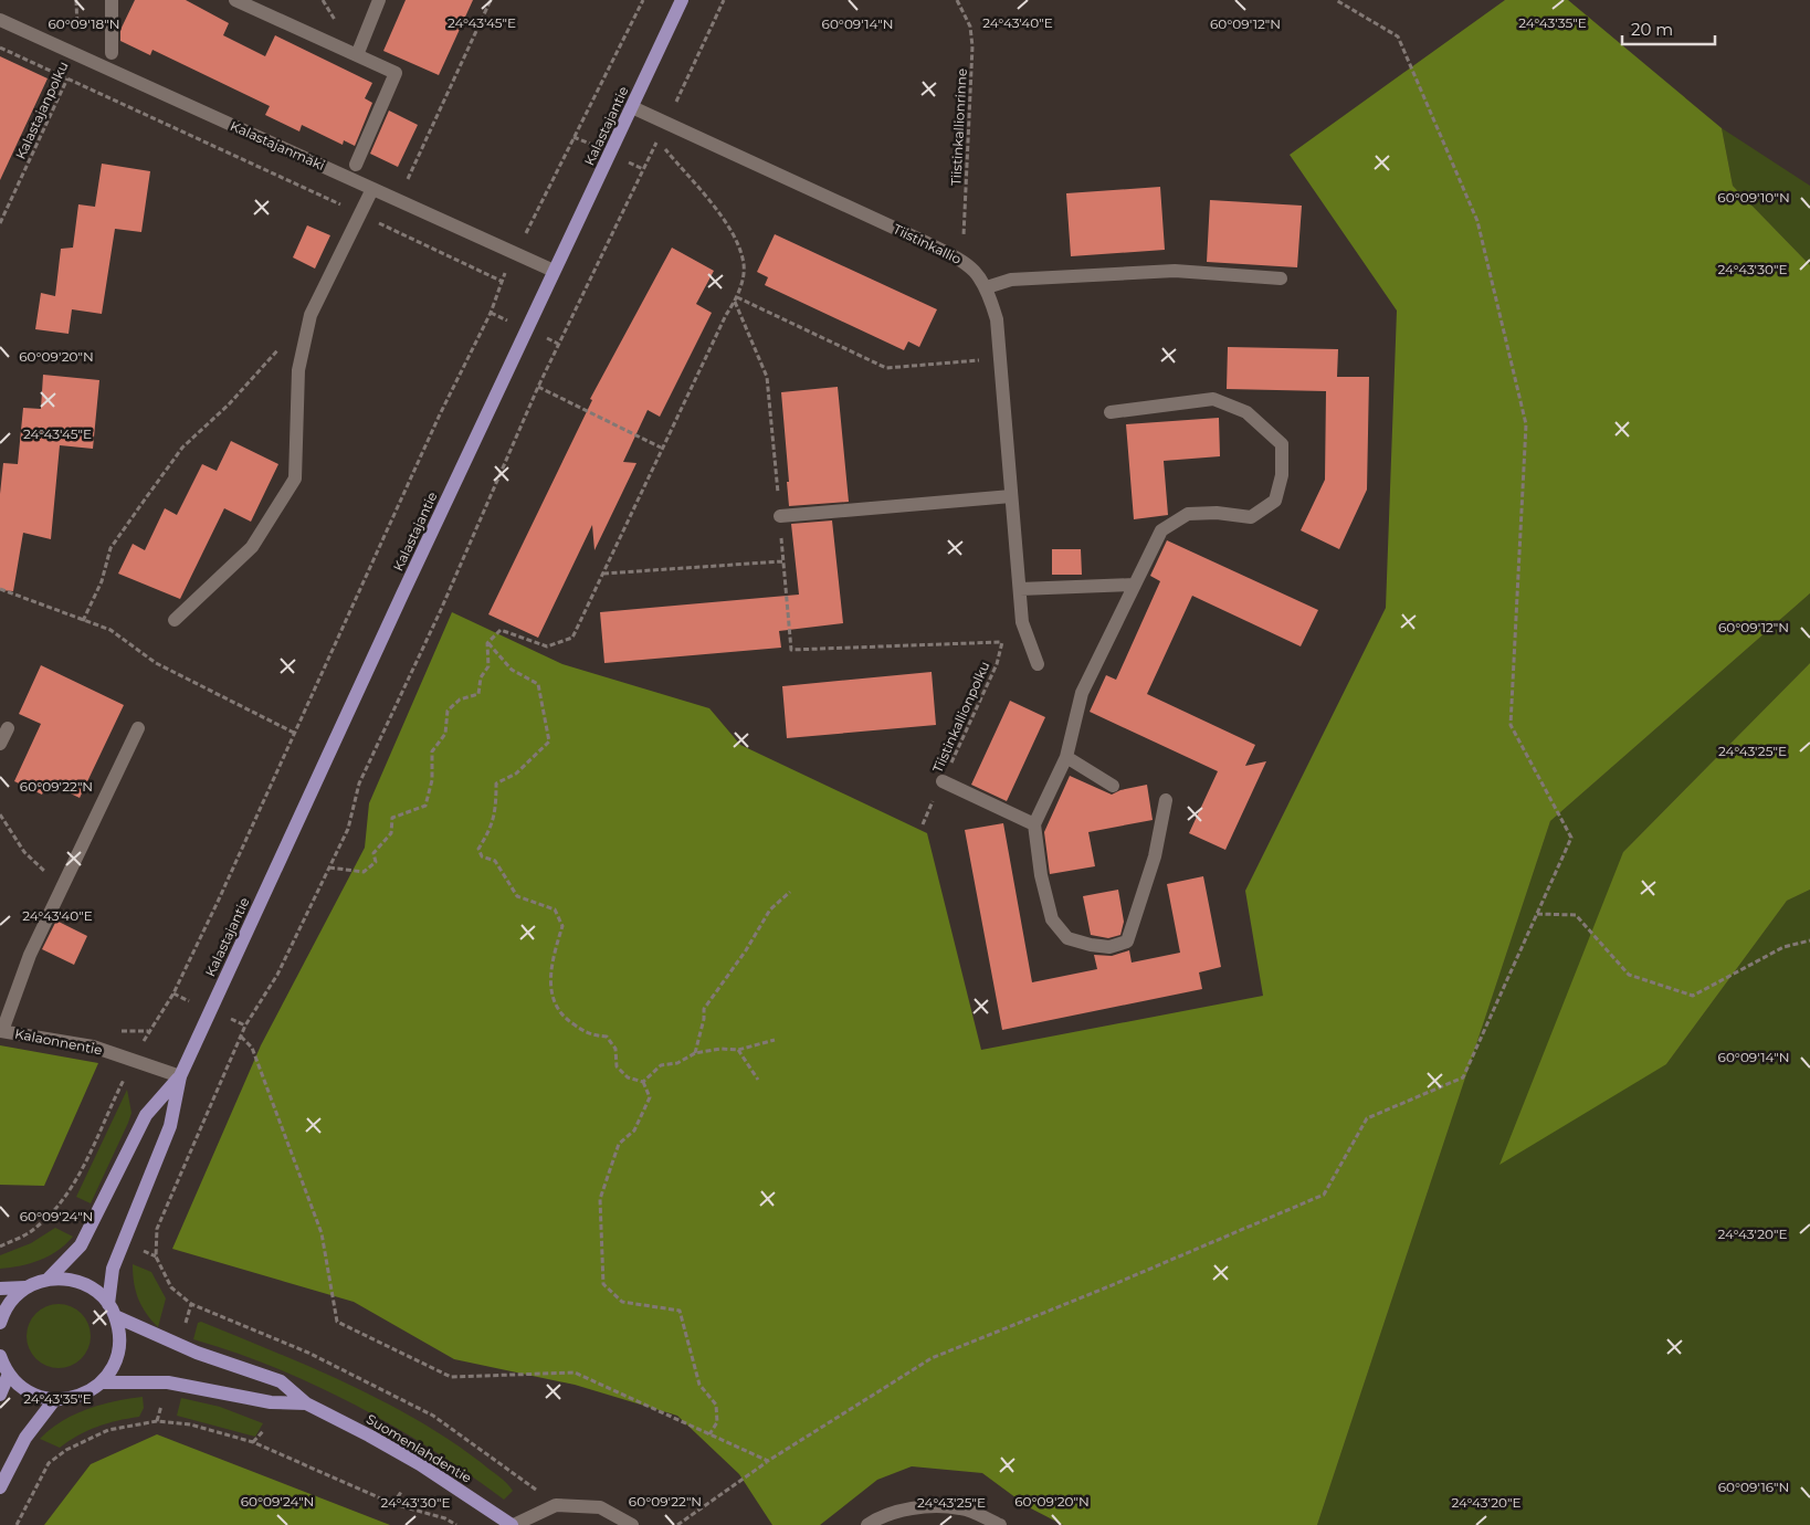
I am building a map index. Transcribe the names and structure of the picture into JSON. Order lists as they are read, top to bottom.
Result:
{
  "streets": {
    "main road": ["Kalastajantie", "Suomenlahdentie"],
    "street": ["Kalastajanmäki", "Tiistinkallio", "Kalaonnentie"],
    "path": ["Kalastajanpolku", "Tiistinkallionrinne", "Tiistinkallionpolku"]
  },
  "crossings": [
    ["Kalastajanpolku", "Kalastajanmäki"],
    ["Kalastajantie", "Kalastajanmäki"],
    ["Kalastajantie", "Tiistinkallio"],
    ["Kalastajantie", "Kalaonnentie"],
    ["Kalastajantie", "Suomenlahdentie"],
    ["Tiistinkallionrinne", "Tiistinkallio"]
  ],
  "scale_bar": "20 m",
  "coordinates": [
    "24°43'45\"E",
    "24°43'40\"E",
    "24°43'35\"E",
    "60°09'14\"N",
    "60°09'12\"N",
    "60°09'18\"N",
    "60°09'10\"N",
    "24°43'30\"E",
    "60°09'20\"N",
    "24°43'25\"E",
    "60°09'22\"N",
    "60°09'24\"N",
    "24°43'20\"E",
    "60°09'16\"N"
  ]
}
